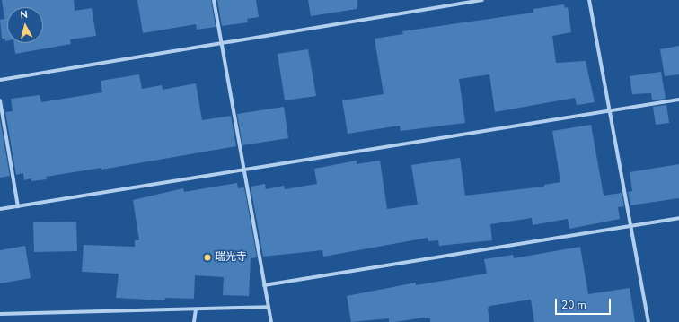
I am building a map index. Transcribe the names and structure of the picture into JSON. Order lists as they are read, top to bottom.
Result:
{
  "places": ["瑞光寺"],
  "scale_bar": "20 m",
  "north": "top"
}
